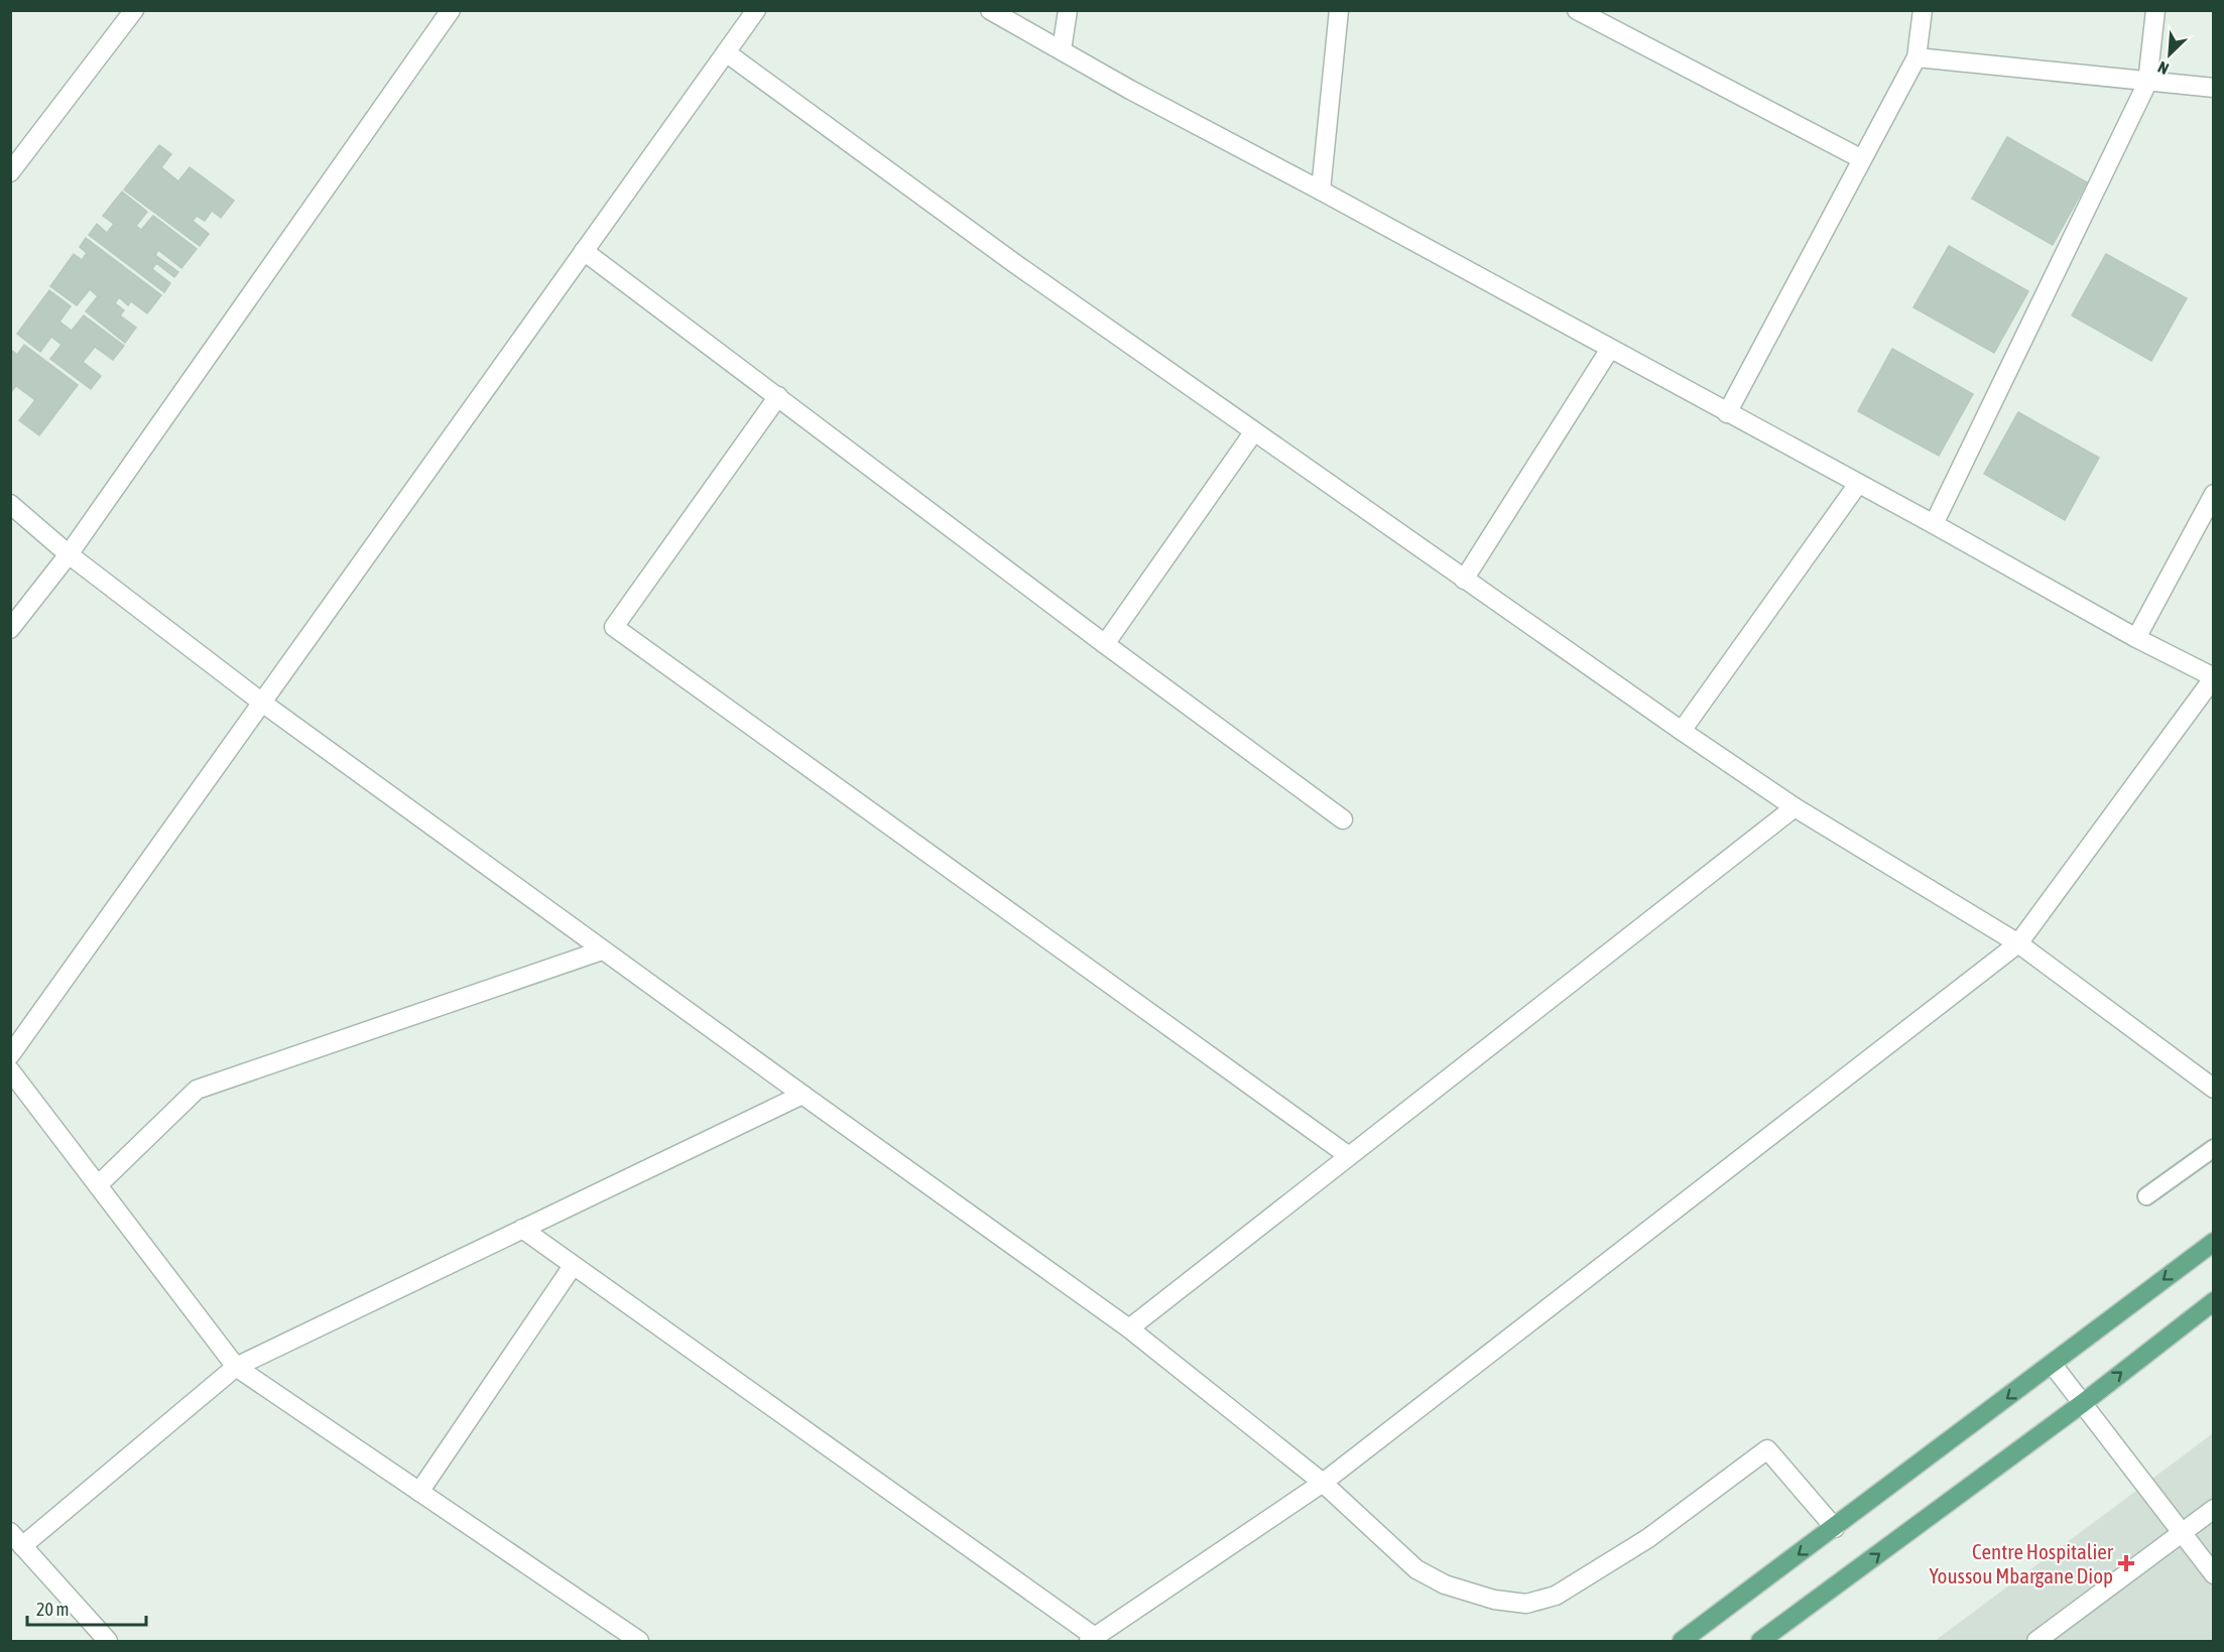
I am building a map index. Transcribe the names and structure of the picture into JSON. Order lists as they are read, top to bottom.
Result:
{
  "places": {
    "health": ["Centre Hospitalier Youssou Mbargane Diop"]
  },
  "scale_bar": "20 m",
  "north": "bottom left"
}
